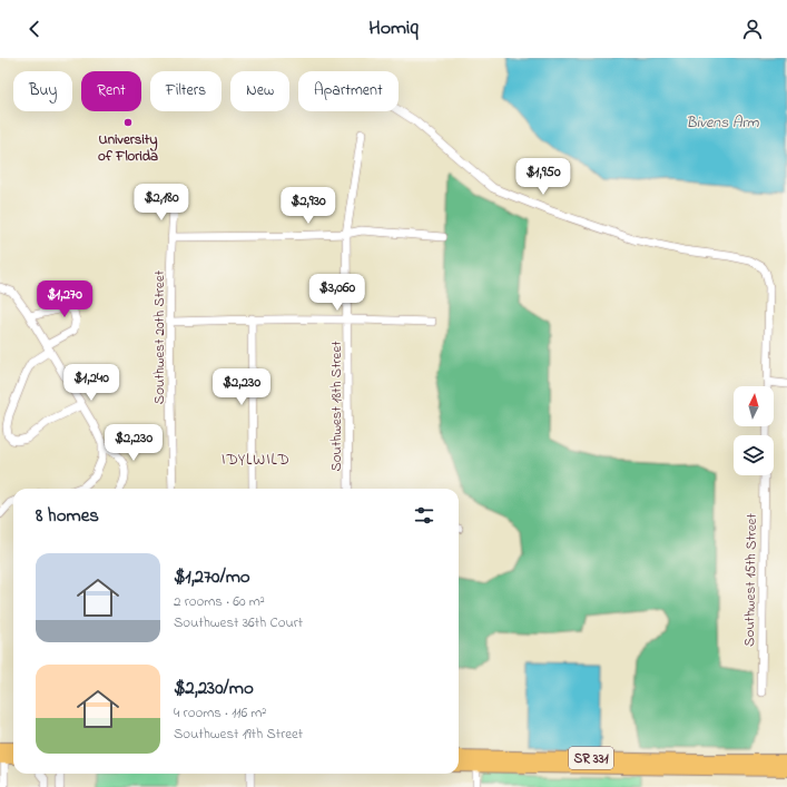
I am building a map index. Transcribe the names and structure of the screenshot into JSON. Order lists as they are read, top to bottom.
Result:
{
  "streets": {
    "highway": ["SR 331"],
    "street": ["Southwest 20th Street", "Southwest 18th Street", "Southwest 15th Street"]
  },
  "districts": ["IDYLWILD"],
  "water": ["Bivens Arm"],
  "places": ["University of Florida"],
  "north": "top",
  "page": {
    "header": "Homiq",
    "chip": [
      "Buy",
      "Rent",
      "Filters",
      "New",
      "Apartment"
    ],
    "price": [
      "$1,950",
      "$2,180",
      "$2,930",
      "$3,060",
      "$1,270",
      "$1,240",
      "$2,230",
      "$2,230"
    ],
    "heading": "8 homes",
    "list": [
      {
        "name": "$1,270/mo",
        "note": "2 rooms · 60 m² · Southwest 36th Court"
      },
      {
        "name": "$2,230/mo",
        "note": "4 rooms · 116 m² · Southwest 19th Street"
      }
    ]
  }
}
